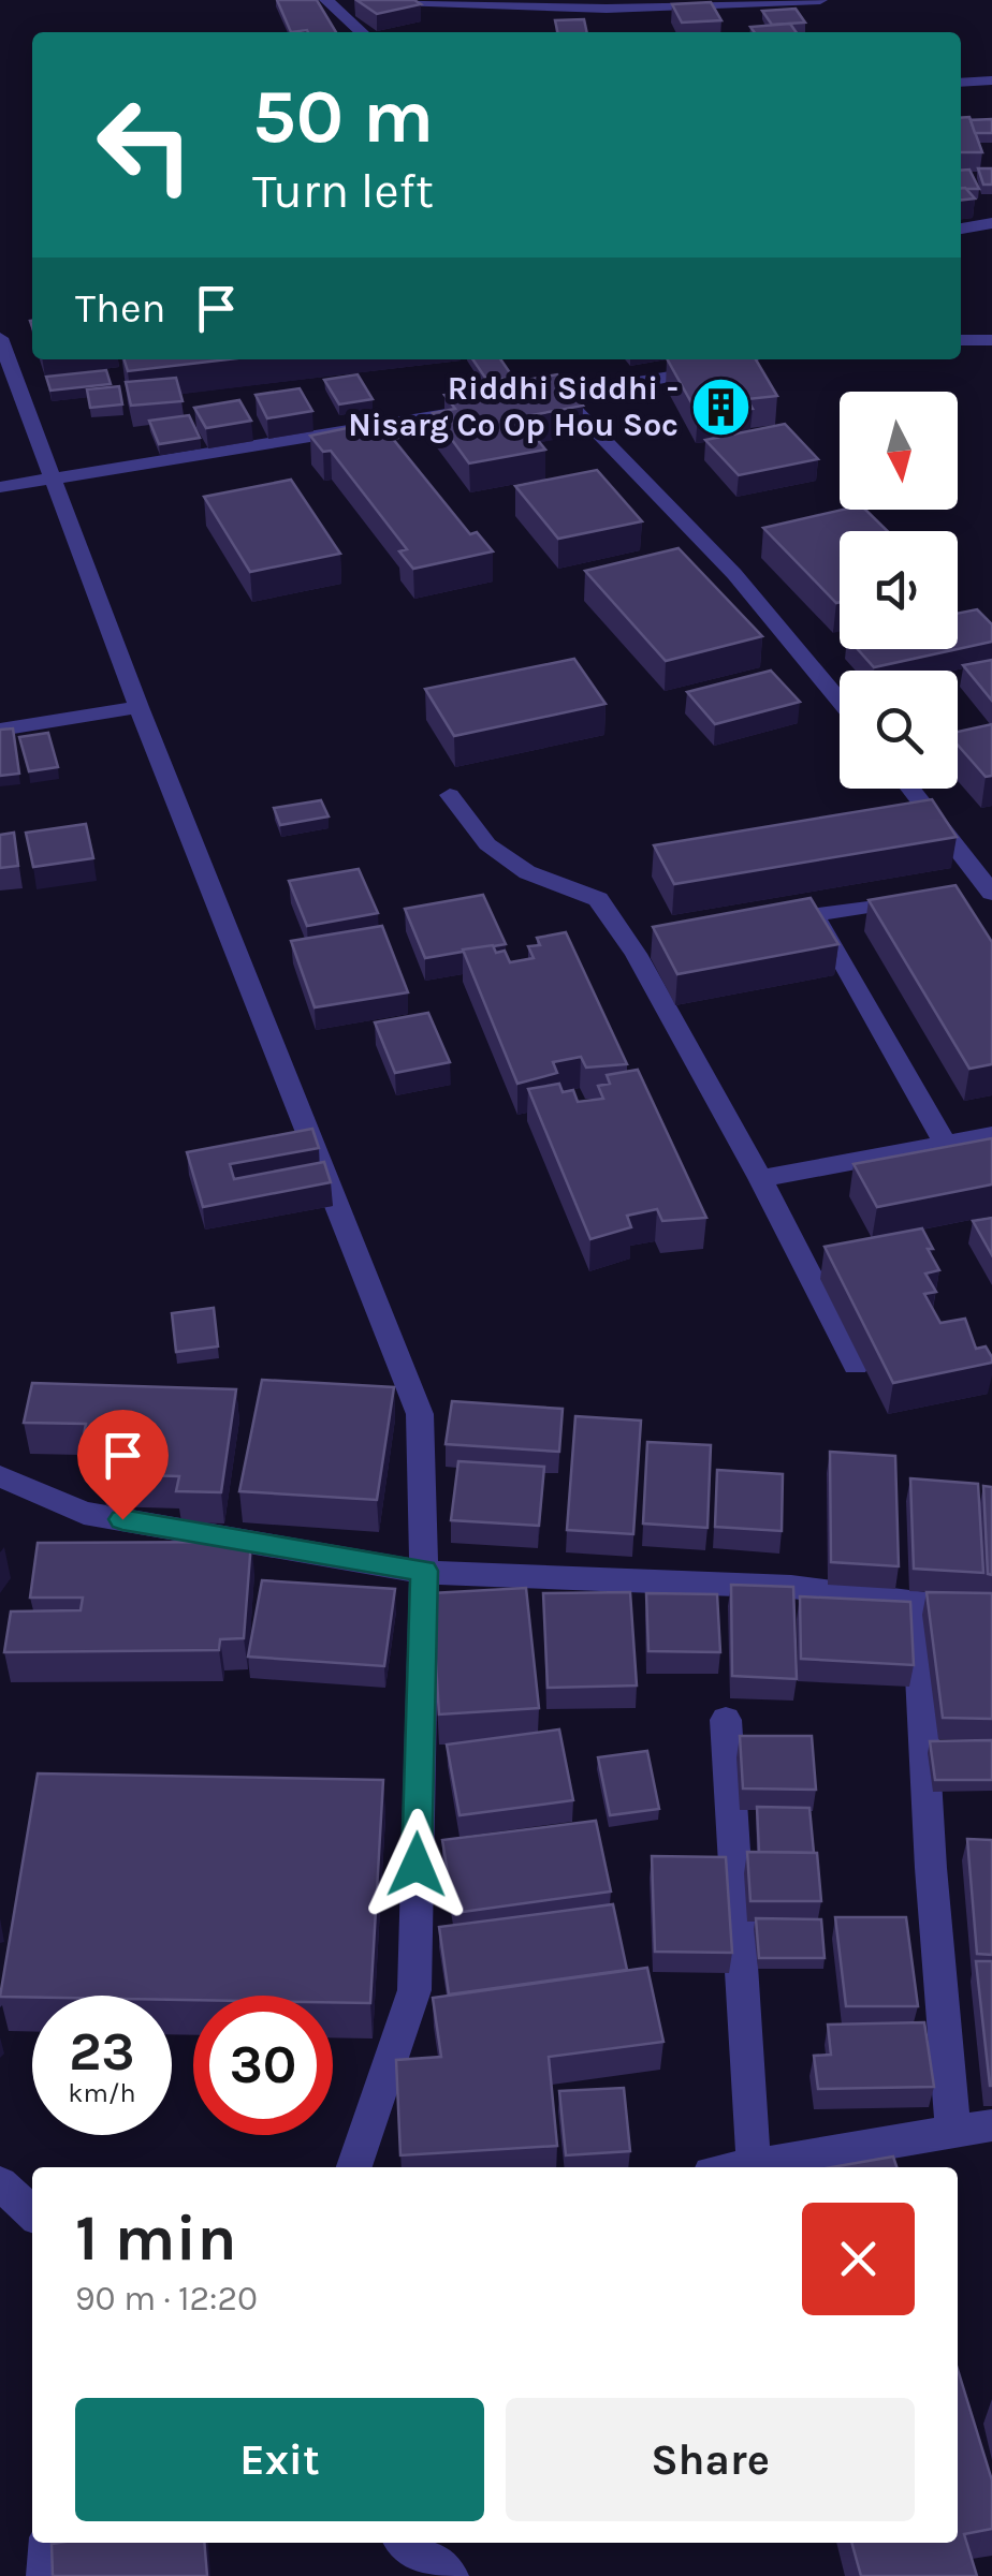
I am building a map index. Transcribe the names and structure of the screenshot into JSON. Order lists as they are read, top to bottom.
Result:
{
  "places": {
    "building": ["Riddhi Siddhi - Nisarg Co Op Hou Soc"]
  },
  "north": "bottom",
  "page": {
    "turn": ["50 m", "Turn left"],
    "then": "Then",
    "speed": "23 km/h",
    "limit": "30",
    "heading": ["1 min", "90 m · 12:20"],
    "buttons": ["Exit", "Share"]
  }
}
